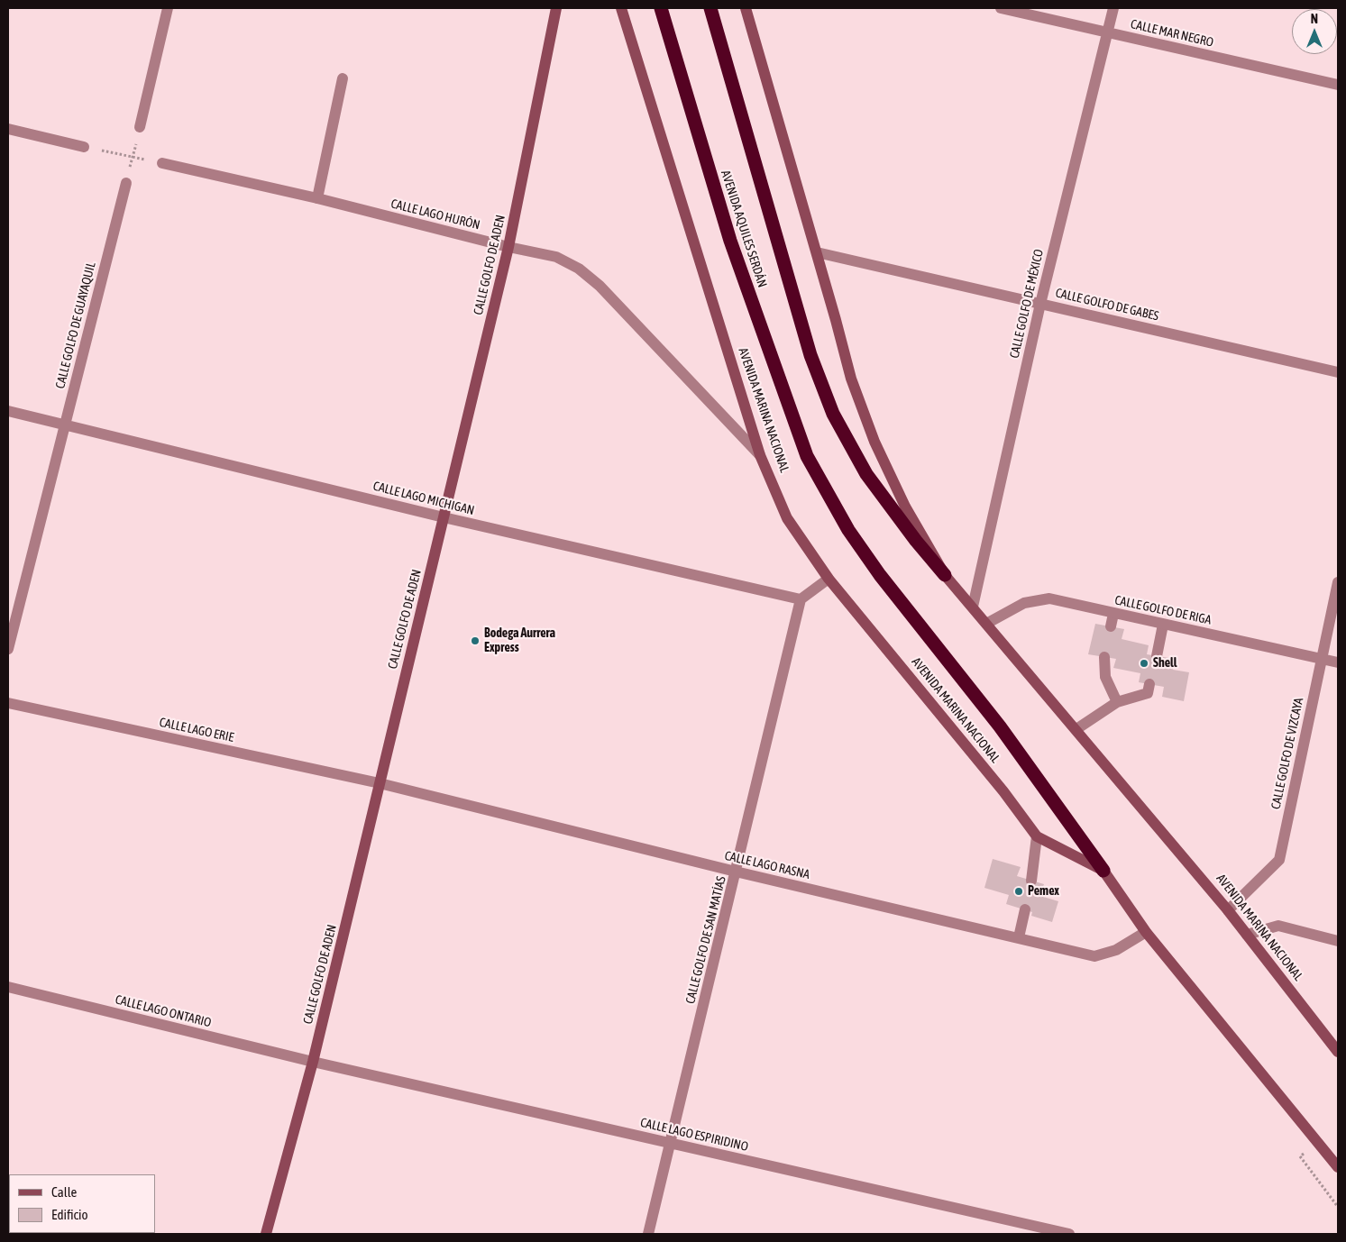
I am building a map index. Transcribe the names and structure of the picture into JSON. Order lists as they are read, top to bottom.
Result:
{
  "streets": {
    "highway": ["AVENIDA AQUILES SERDÁN", "AVENIDA MARINA NACIONAL"],
    "main road": ["CALLE GOLFO DE ADEN"],
    "street": [
      "CALLE MAR NEGRO",
      "CALLE LAGO HURÓN",
      "CALLE GOLFO DE MÉXICO",
      "CALLE GOLFO DE GABES",
      "CALLE GOLFO DE GUAYAQUIL",
      "CALLE LAGO MICHIGAN",
      "CALLE GOLFO DE RIGA",
      "CALLE LAGO ERIE",
      "CALLE GOLFO DE VIZCAYA",
      "CALLE LAGO RASNA",
      "CALLE GOLFO DE SAN MATÍAS",
      "CALLE LAGO ONTARIO",
      "CALLE LAGO ESPIRIDINO"
    ]
  },
  "crossings": [
    ["CALLE MAR NEGRO", "CALLE GOLFO DE MÉXICO"],
    ["CALLE LAGO HURÓN", "CALLE GOLFO DE ADEN"],
    ["CALLE LAGO HURÓN", "AVENIDA MARINA NACIONAL"],
    ["AVENIDA AQUILES SERDÁN", "AVENIDA MARINA NACIONAL"],
    ["CALLE GOLFO DE ADEN", "CALLE LAGO MICHIGAN"],
    ["CALLE GOLFO DE ADEN", "CALLE LAGO ERIE"],
    ["CALLE GOLFO DE ADEN", "CALLE LAGO RASNA"],
    ["CALLE GOLFO DE ADEN", "CALLE LAGO ONTARIO"],
    ["CALLE GOLFO DE ADEN", "CALLE LAGO ESPIRIDINO"],
    ["CALLE GOLFO DE MÉXICO", "CALLE GOLFO DE GABES"],
    ["CALLE GOLFO DE MÉXICO", "AVENIDA MARINA NACIONAL"],
    ["CALLE GOLFO DE GABES", "AVENIDA MARINA NACIONAL"],
    ["CALLE GOLFO DE GUAYAQUIL", "CALLE LAGO MICHIGAN"],
    ["AVENIDA MARINA NACIONAL", "CALLE GOLFO DE RIGA"],
    ["AVENIDA MARINA NACIONAL", "CALLE GOLFO DE VIZCAYA"],
    ["AVENIDA MARINA NACIONAL", "CALLE LAGO RASNA"],
    ["CALLE LAGO MICHIGAN", "CALLE GOLFO DE SAN MATÍAS"],
    ["CALLE GOLFO DE RIGA", "CALLE GOLFO DE VIZCAYA"],
    ["CALLE LAGO ERIE", "CALLE LAGO RASNA"],
    ["CALLE LAGO RASNA", "CALLE GOLFO DE SAN MATÍAS"],
    ["CALLE GOLFO DE SAN MATÍAS", "CALLE LAGO ESPIRIDINO"],
    ["CALLE LAGO ONTARIO", "CALLE LAGO ESPIRIDINO"]
  ],
  "places": ["Bodega Aurrera Express", "Shell", "Pemex"],
  "legend": ["Calle", "Edificio"],
  "north": "top"
}
